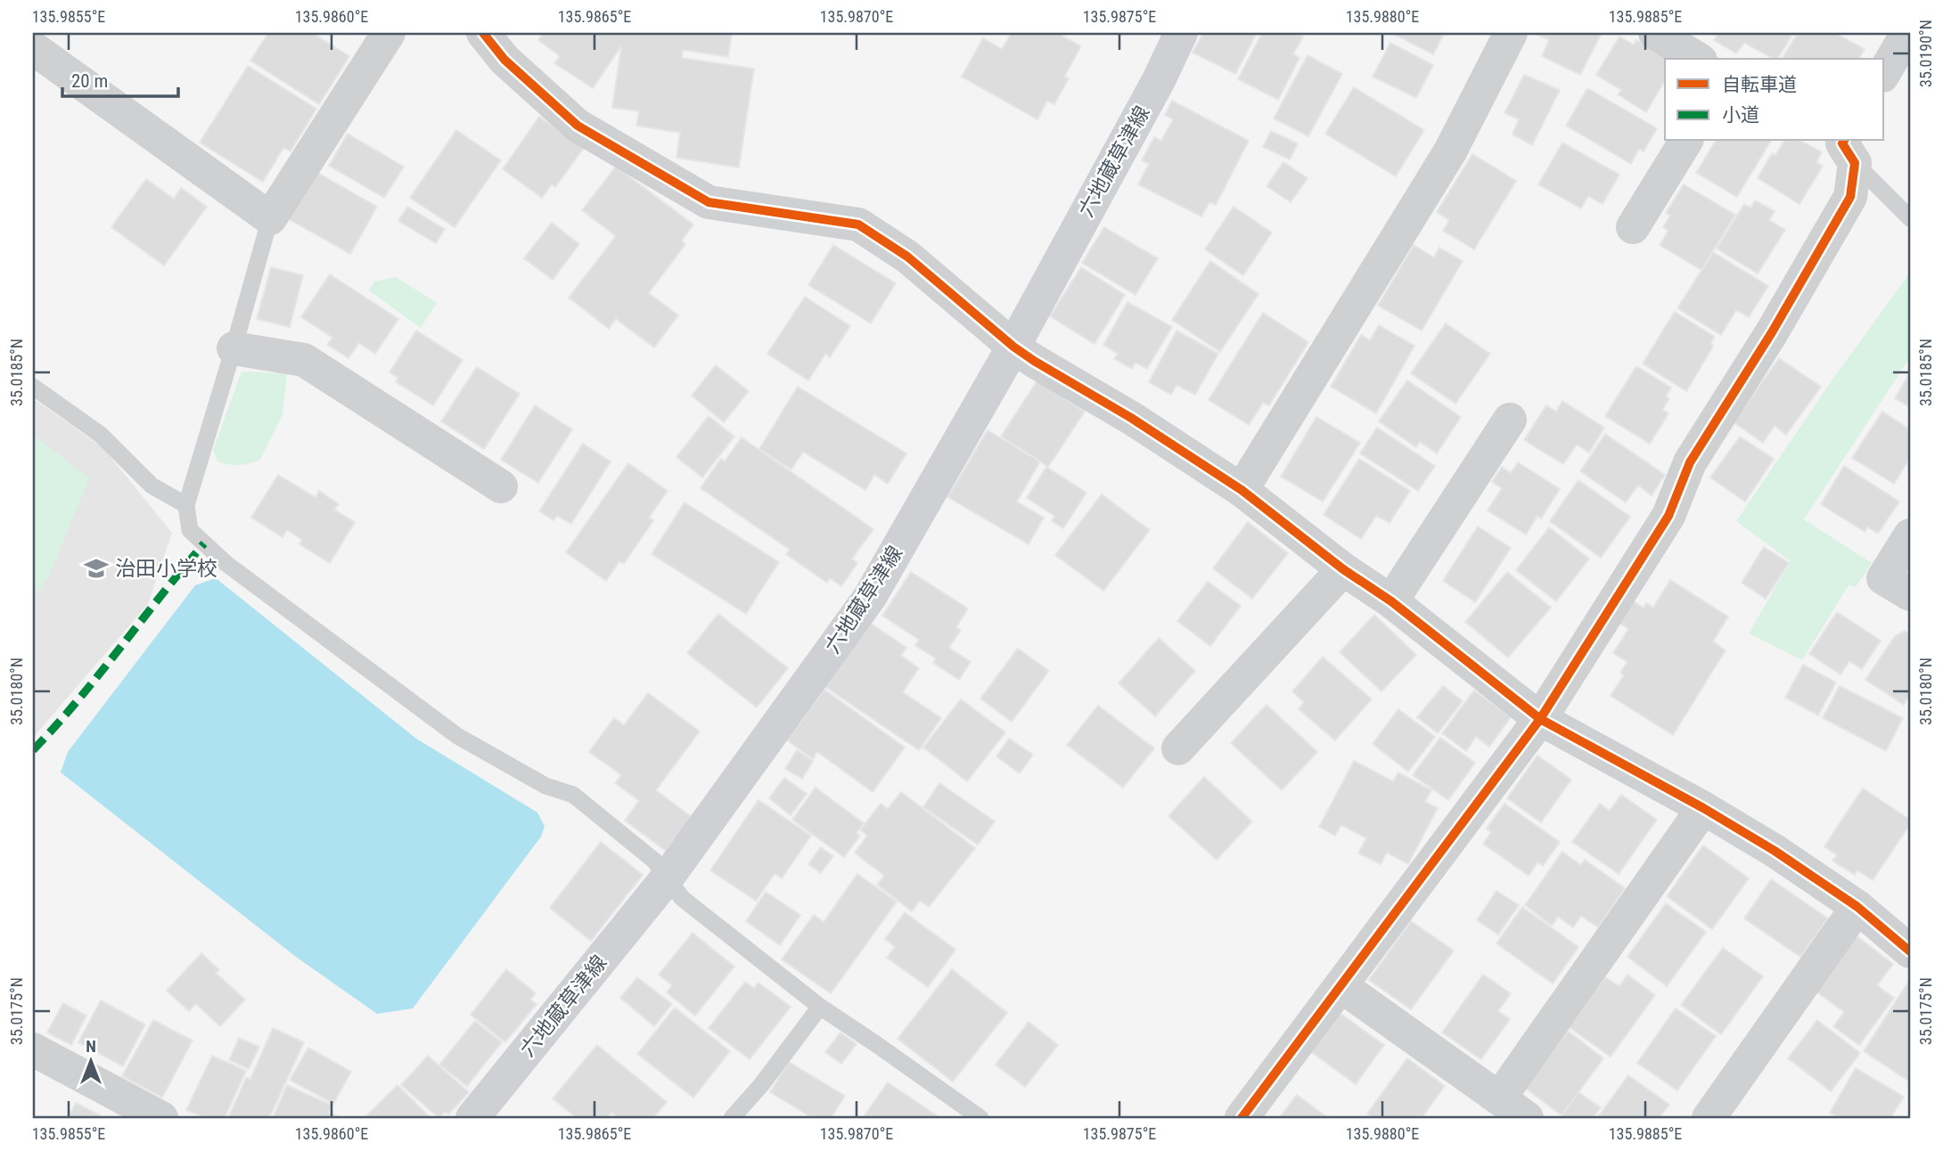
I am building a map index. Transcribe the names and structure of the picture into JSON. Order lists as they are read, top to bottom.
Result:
{
  "streets": {
    "main road": ["六地蔵草津線"]
  },
  "places": {
    "school or university": ["治田小学校"]
  },
  "legend": ["自転車道", "小道"],
  "scale_bar": "20 m",
  "north": "top",
  "coordinates": [
    "135.9855°E",
    "135.9860°E",
    "135.9865°E",
    "135.9870°E",
    "135.9875°E",
    "135.9880°E",
    "135.9885°E",
    "35.0190°N",
    "35.0185°N",
    "35.0180°N",
    "35.0175°N"
  ]
}
